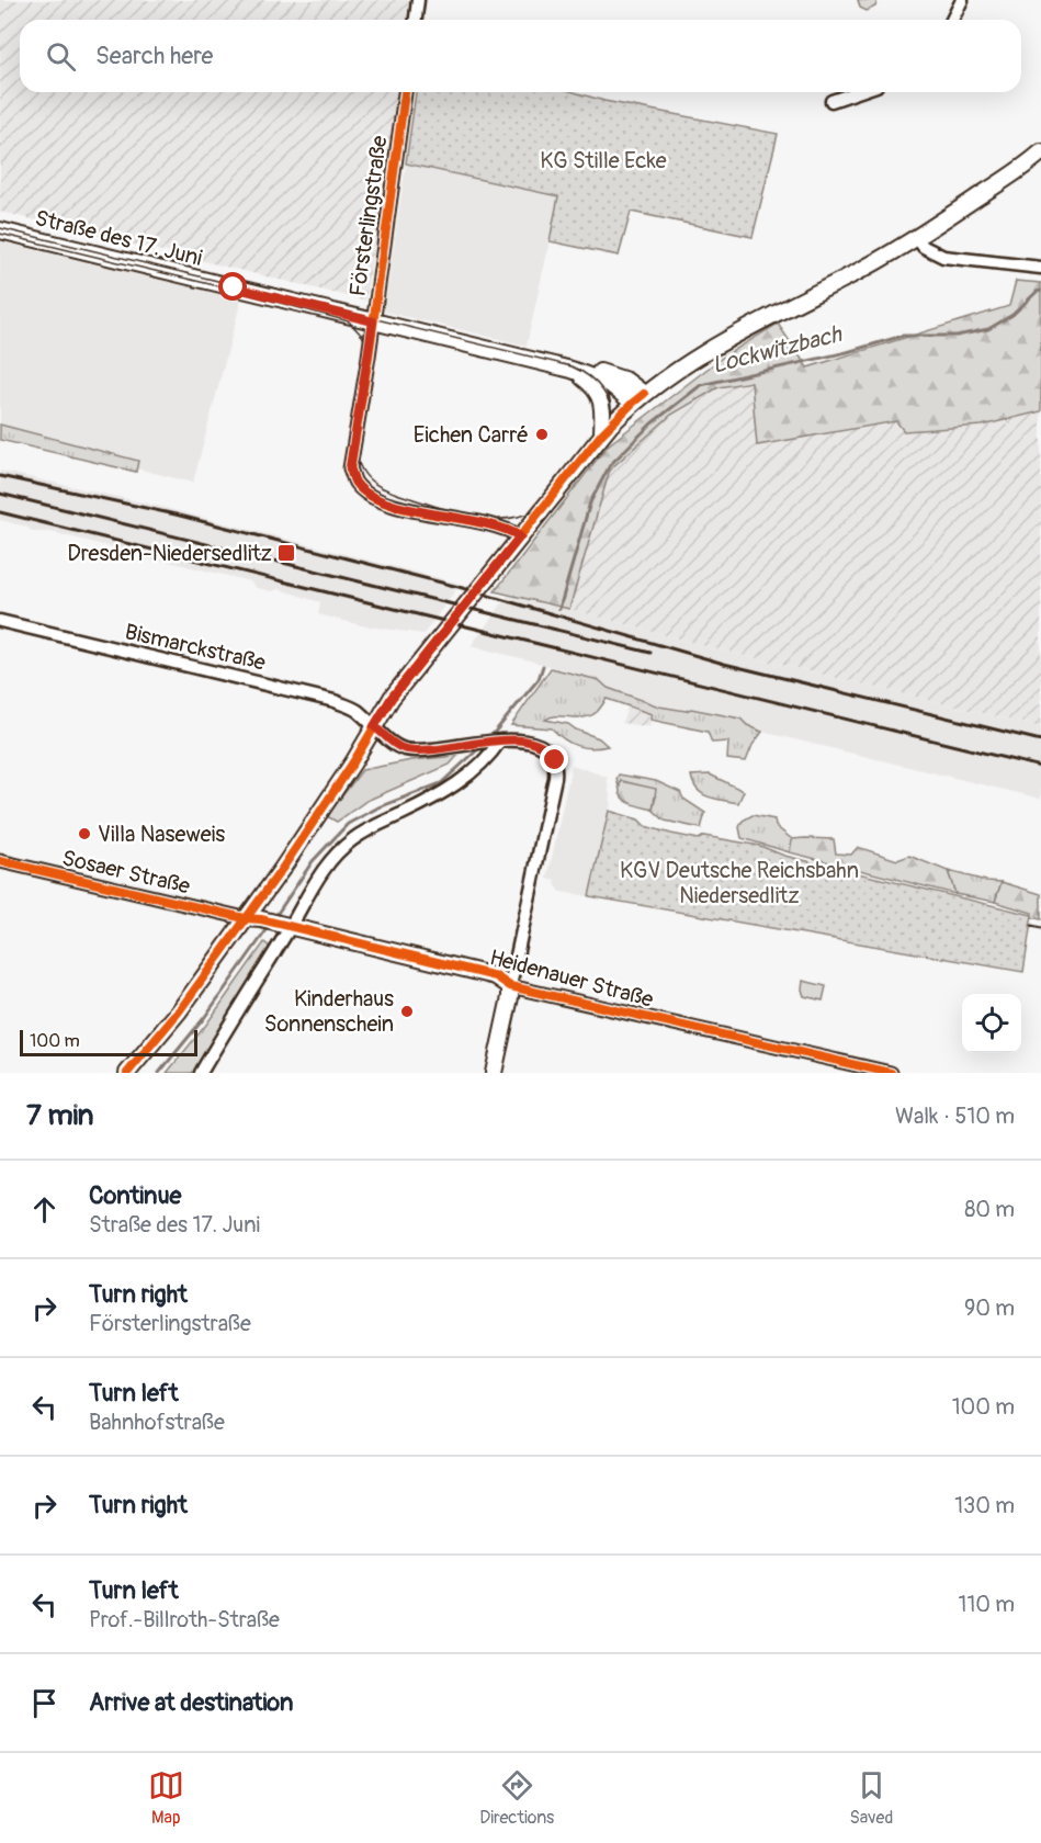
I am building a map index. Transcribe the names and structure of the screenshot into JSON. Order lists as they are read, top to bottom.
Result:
{
  "streets": {
    "street": [
      "Försterlingstraße",
      "Straße des 17. Juni",
      "Bismarckstraße",
      "Sosaer Straße",
      "Heidenauer Straße"
    ]
  },
  "crossings": [
    ["Försterlingstraße", "Straße des 17. Juni"],
    ["Bismarckstraße", "Heidenauer Straße"],
    ["Sosaer Straße", "Heidenauer Straße"]
  ],
  "water": ["Lockwitzbach"],
  "parks": ["KG Stille Ecke", "KGV Deutsche Reichsbahn Niedersedlitz"],
  "places": {
    "other": ["Eichen Carré", "Villa Naseweis", "Kinderhaus Sonnenschein"],
    "transit": ["Dresden-Niedersedlitz"]
  },
  "scale_bar": "100 m",
  "page": {
    "search": "Search here",
    "scale": "100 m",
    "heading": ["7 min", "Walk · 510 m"],
    "list": [
      ["Continue", "Straße des 17. Juni", "80 m"],
      ["Turn right", "Försterlingstraße", "90 m"],
      ["Turn left", "Bahnhofstraße", "100 m"],
      ["Turn right", "130 m"],
      ["Turn left", "Prof.-Billroth-Straße", "110 m"],
      "Arrive at destination"
    ],
    "nav": ["Map", "Directions", "Saved"]
  }
}
